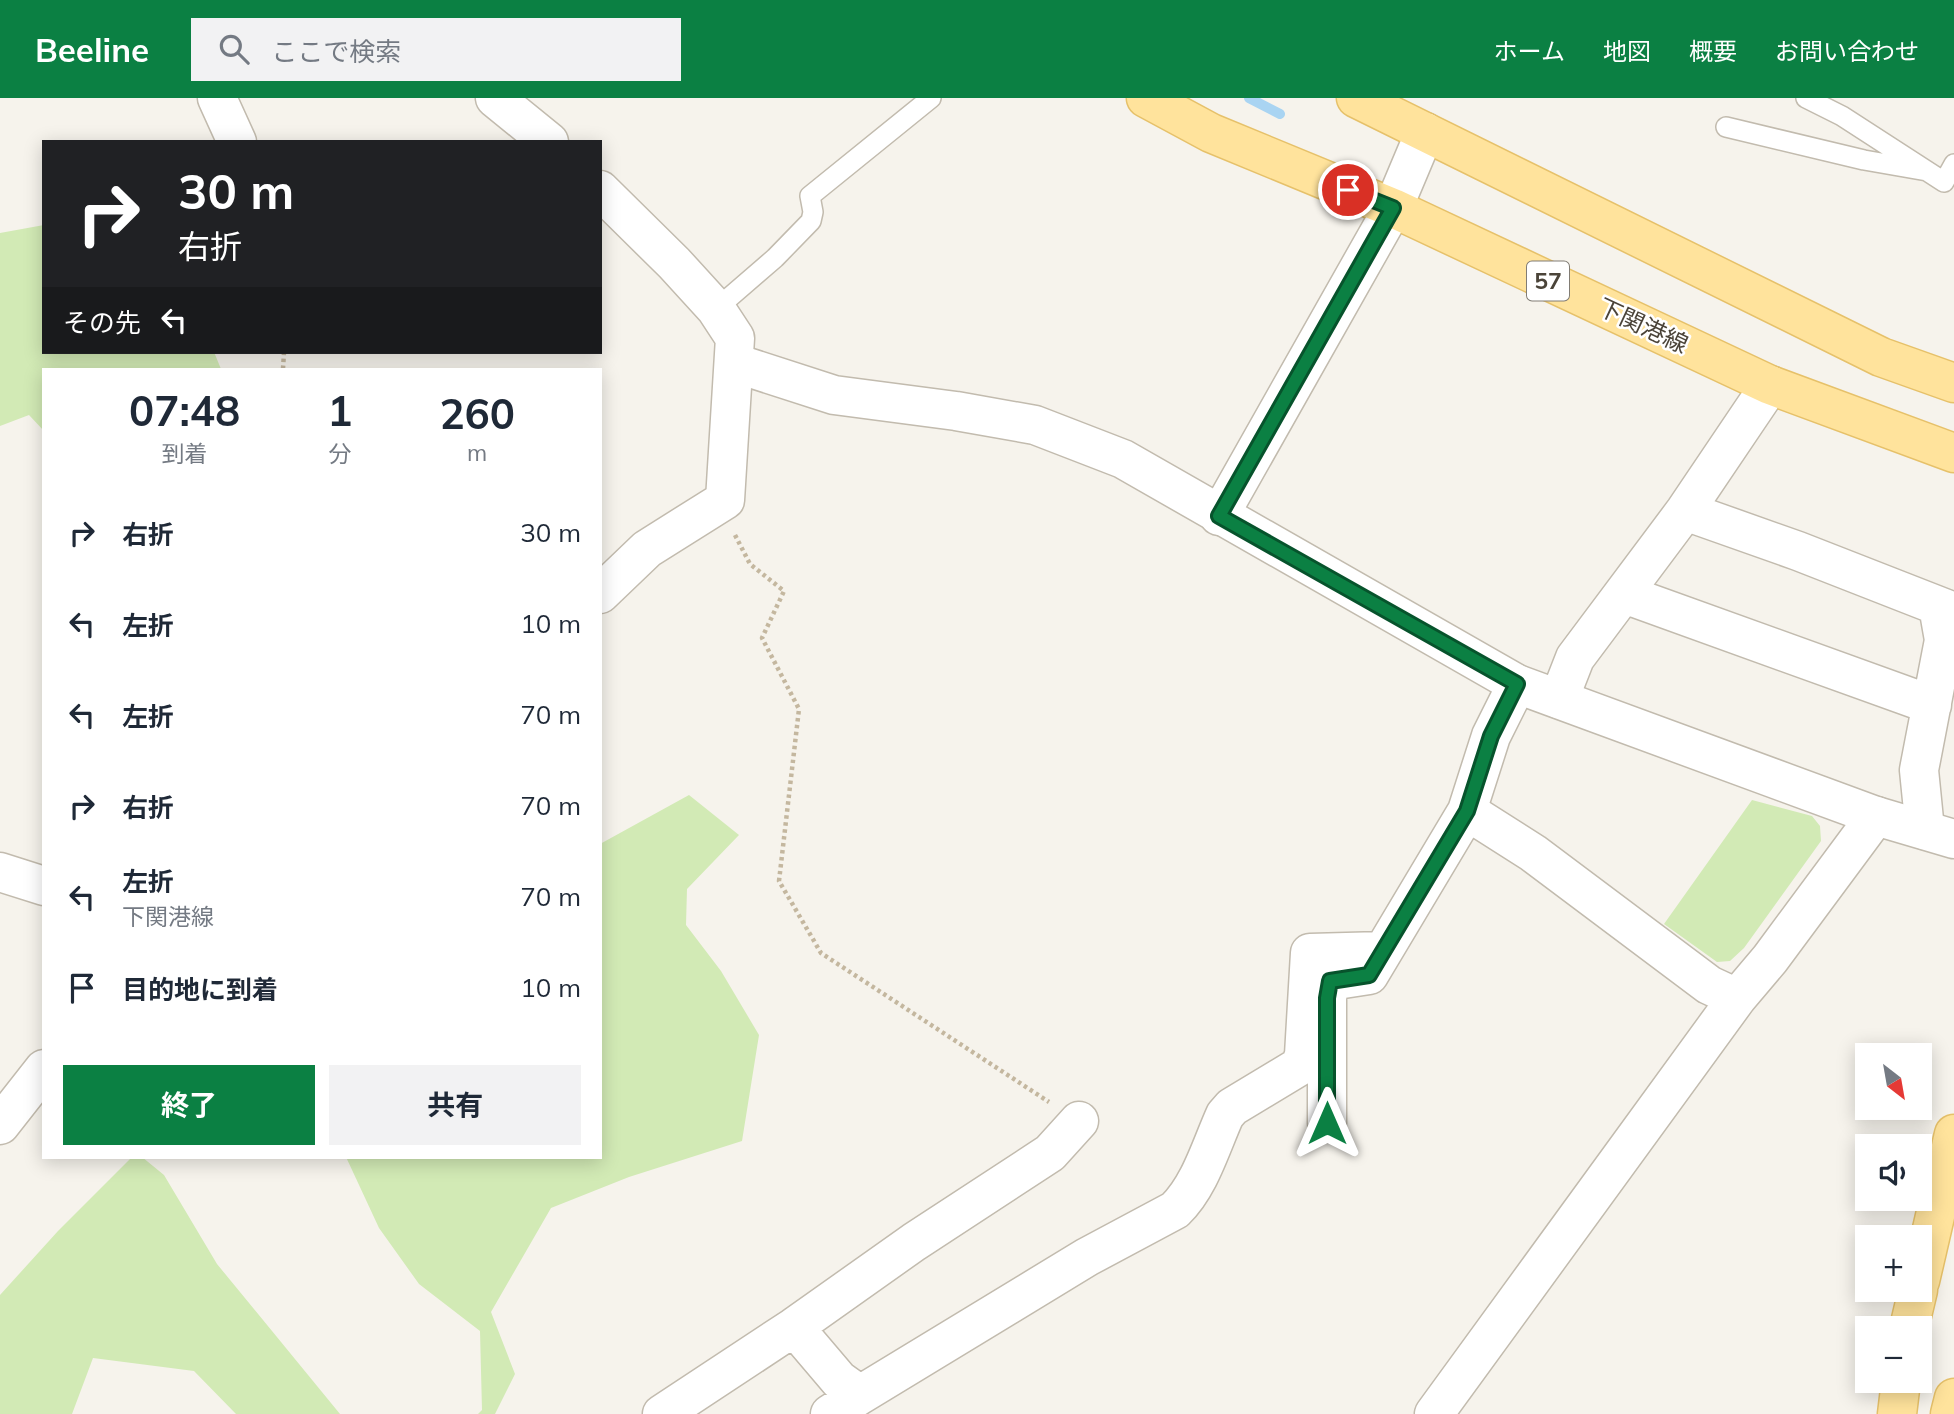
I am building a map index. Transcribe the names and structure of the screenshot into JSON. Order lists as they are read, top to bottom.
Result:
{
  "streets": {
    "main road": ["57", "下関港線"]
  },
  "north": "bottom right",
  "page": {
    "header": "Beeline",
    "search": "ここで検索",
    "nav": [
      "ホーム",
      "地図",
      "概要",
      "お問い合わせ"
    ],
    "turn": ["30 m", "右折"],
    "then": "その先",
    "eta": [
      "07:48",
      "到着",
      "1",
      "分",
      "260",
      "m"
    ],
    "list": [
      {
        "name": "右折",
        "value": "30 m"
      },
      {
        "name": "左折",
        "value": "10 m"
      },
      {
        "name": "左折",
        "value": "70 m"
      },
      {
        "name": "右折",
        "value": "70 m"
      },
      {
        "name": "左折",
        "note": "下関港線",
        "value": "70 m"
      },
      {
        "name": "目的地に到着",
        "value": "10 m"
      }
    ],
    "map_buttons": ["+", "−"],
    "buttons": ["終了", "共有"]
  }
}
